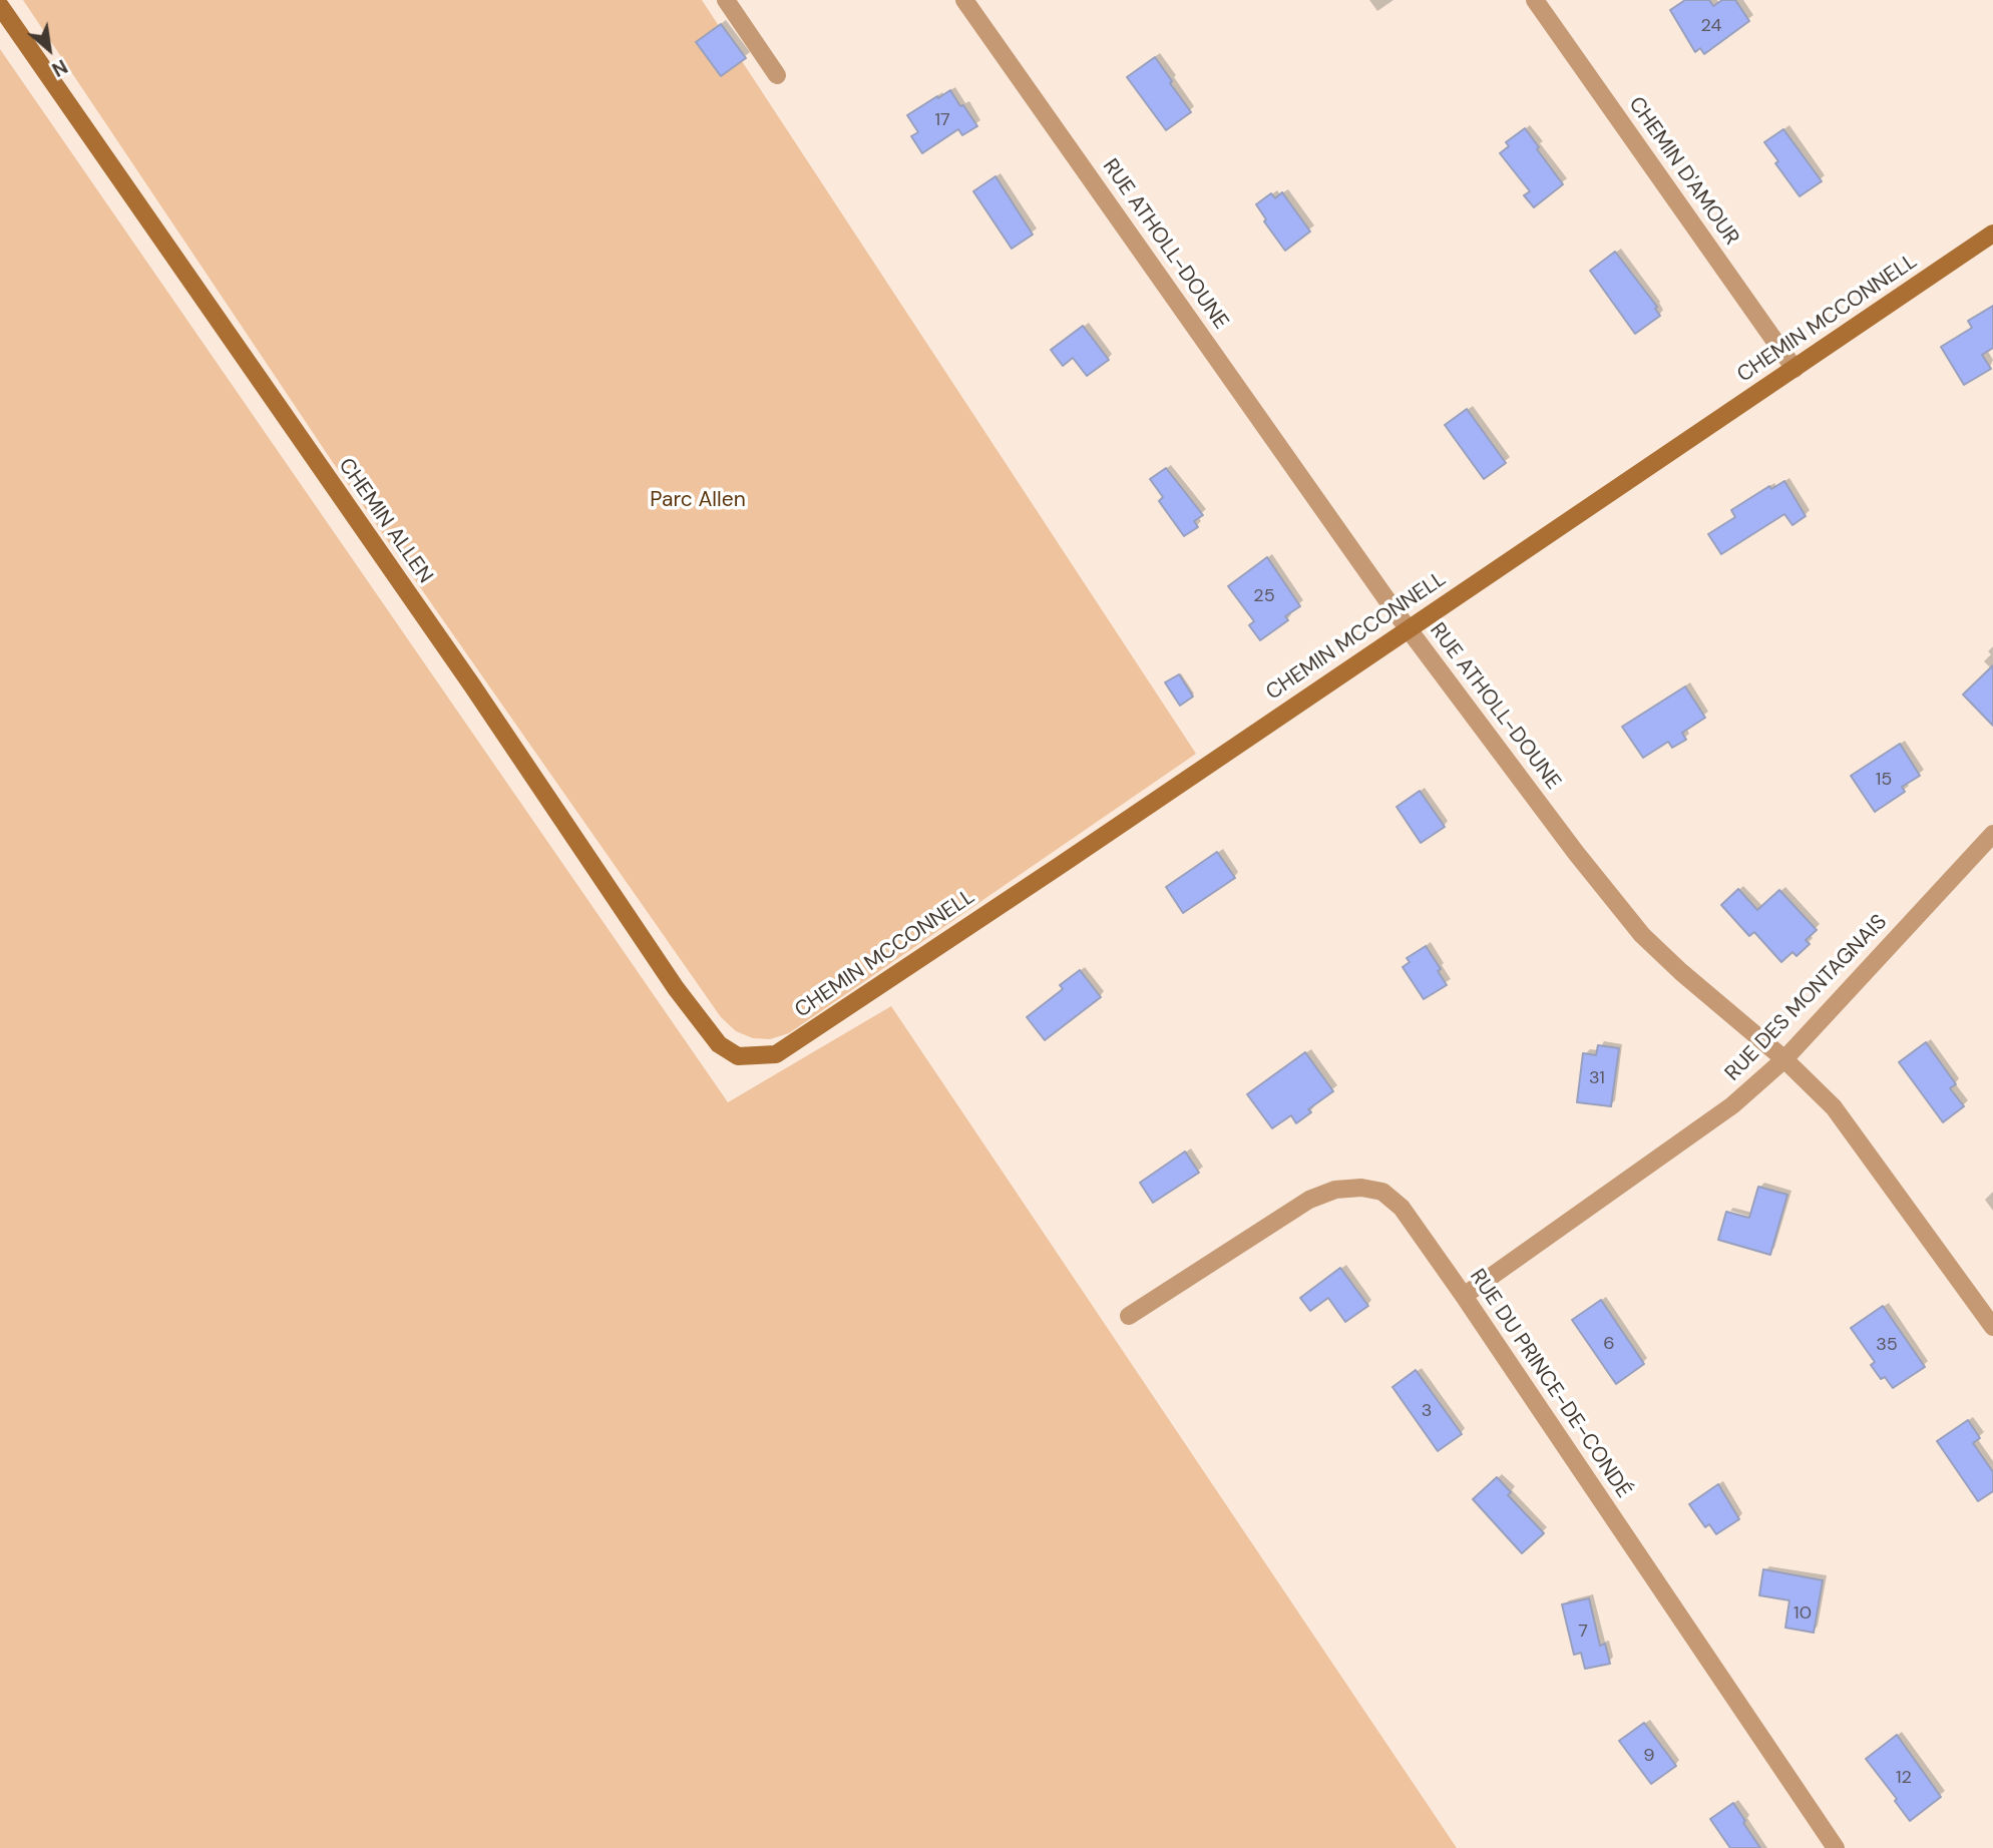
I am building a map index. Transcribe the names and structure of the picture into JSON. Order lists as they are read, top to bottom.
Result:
{
  "streets": {
    "street": [
      "CHEMIN D'AMOUR",
      "RUE ATHOLL-DOUNE",
      "CHEMIN MCCONNELL",
      "CHEMIN ALLEN",
      "RUE DES MONTAGNAIS",
      "RUE DU PRINCE-DE-CONDÉ"
    ]
  },
  "crossings": [
    ["CHEMIN D'AMOUR", "CHEMIN MCCONNELL"],
    ["RUE ATHOLL-DOUNE", "CHEMIN MCCONNELL"],
    ["RUE ATHOLL-DOUNE", "RUE DES MONTAGNAIS"],
    ["CHEMIN MCCONNELL", "CHEMIN ALLEN"],
    ["RUE DES MONTAGNAIS", "RUE DU PRINCE-DE-CONDÉ"]
  ],
  "parks": ["Parc Allen"],
  "house_numbers": [
    "24",
    "17",
    "25",
    "15",
    "31",
    "6",
    "35",
    "3",
    "10",
    "7",
    "9",
    "12"
  ],
  "north": "bottom right"
}
